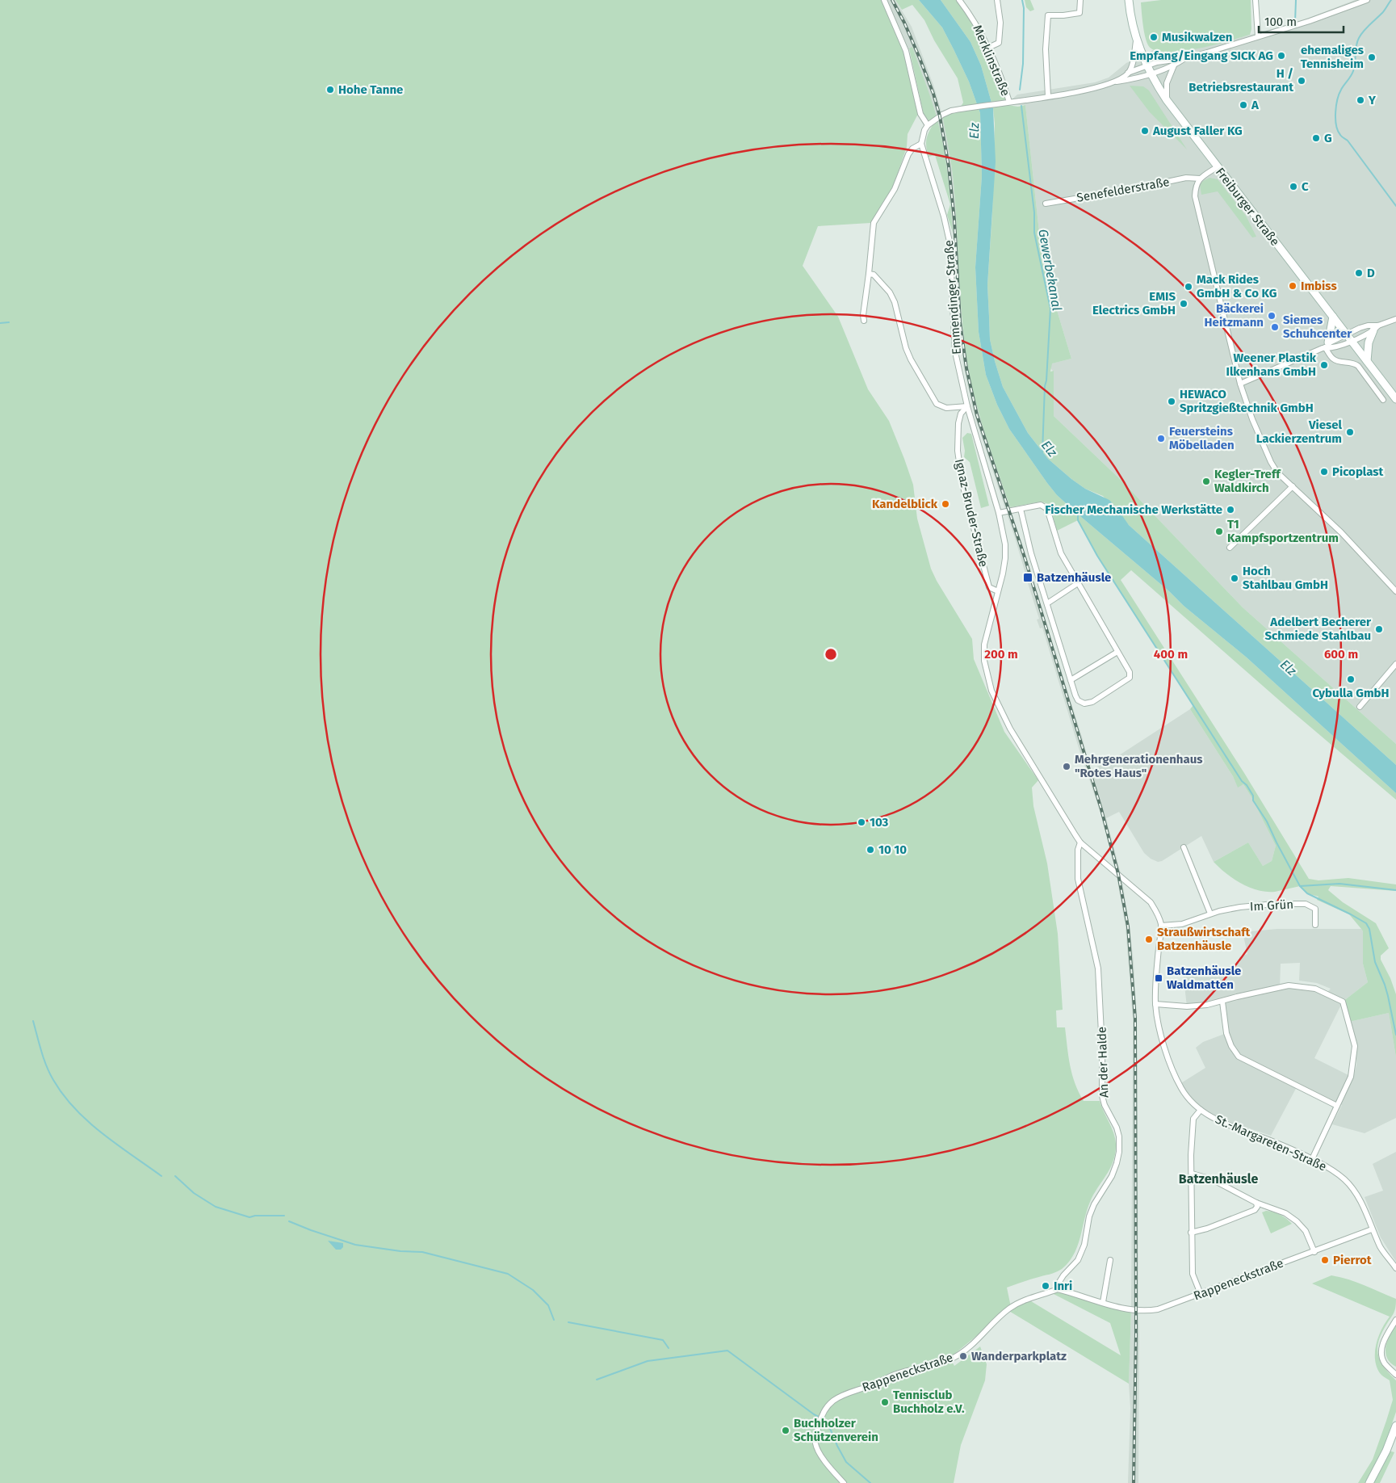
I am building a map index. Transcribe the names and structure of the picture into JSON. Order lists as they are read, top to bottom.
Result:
{
  "streets": {
    "street": [
      "Merklinstraße",
      "Senefelderstraße",
      "Freiburger Straße",
      "Emmendinger Straße",
      "Ignaz-Bruder-Straße",
      "Im Grün",
      "An der Halde",
      "St.-Margareten-Straße",
      "Rappeneckstraße"
    ]
  },
  "crossings": [
    ["Emmendinger Straße", "Ignaz-Bruder-Straße"],
    ["Emmendinger Straße", "St.-Margareten-Straße"],
    ["Im Grün", "St.-Margareten-Straße"],
    ["An der Halde", "St.-Margareten-Straße"],
    ["An der Halde", "Rappeneckstraße"],
    ["St.-Margareten-Straße", "Rappeneckstraße"]
  ],
  "districts": ["Batzenhäusle"],
  "water": ["Elz", "Gewerbekanal"],
  "places": {
    "other": [
      "Musikwalzen",
      "Empfang/Eingang SICK AG",
      "ehemaliges Tennisheim",
      "H / Betriebsrestaurant",
      "Hohe Tanne",
      "Y",
      "A",
      "August Faller KG",
      "G",
      "C",
      "D",
      "Imbiss",
      "Mack Rides GmbH & Co KG",
      "EMIS Electrics GmbH",
      "Bäckerei Heitzmann",
      "Siemes Schuhcenter",
      "Weener Plastik Ilkenhans GmbH",
      "HEWACO Spritzgießtechnik GmbH",
      "Viesel Lackierzentrum",
      "Feuersteins Möbelladen",
      "Picoplast",
      "Kegler-Treff Waldkirch",
      "Kandelblick",
      "Fischer Mechanische Werkstätte",
      "T1 Kampfsportzentrum",
      "Hoch Stahlbau GmbH",
      "Adelbert Becherer Schmiede Stahlbau",
      "Cybulla GmbH",
      "Mehrgenerationenhaus \"Rotes Haus\"",
      "103",
      "10 10",
      "Straußwirtschaft Batzenhäusle",
      "Pierrot",
      "Inri",
      "Wanderparkplatz",
      "Tennisclub Buchholz e.V.",
      "Buchholzer Schützenverein"
    ],
    "transit": ["Batzenhäusle", "Batzenhäusle Waldmatten"]
  },
  "scale_bar": "100 m",
  "rings": ["200 m", "400 m", "600 m"]
}
